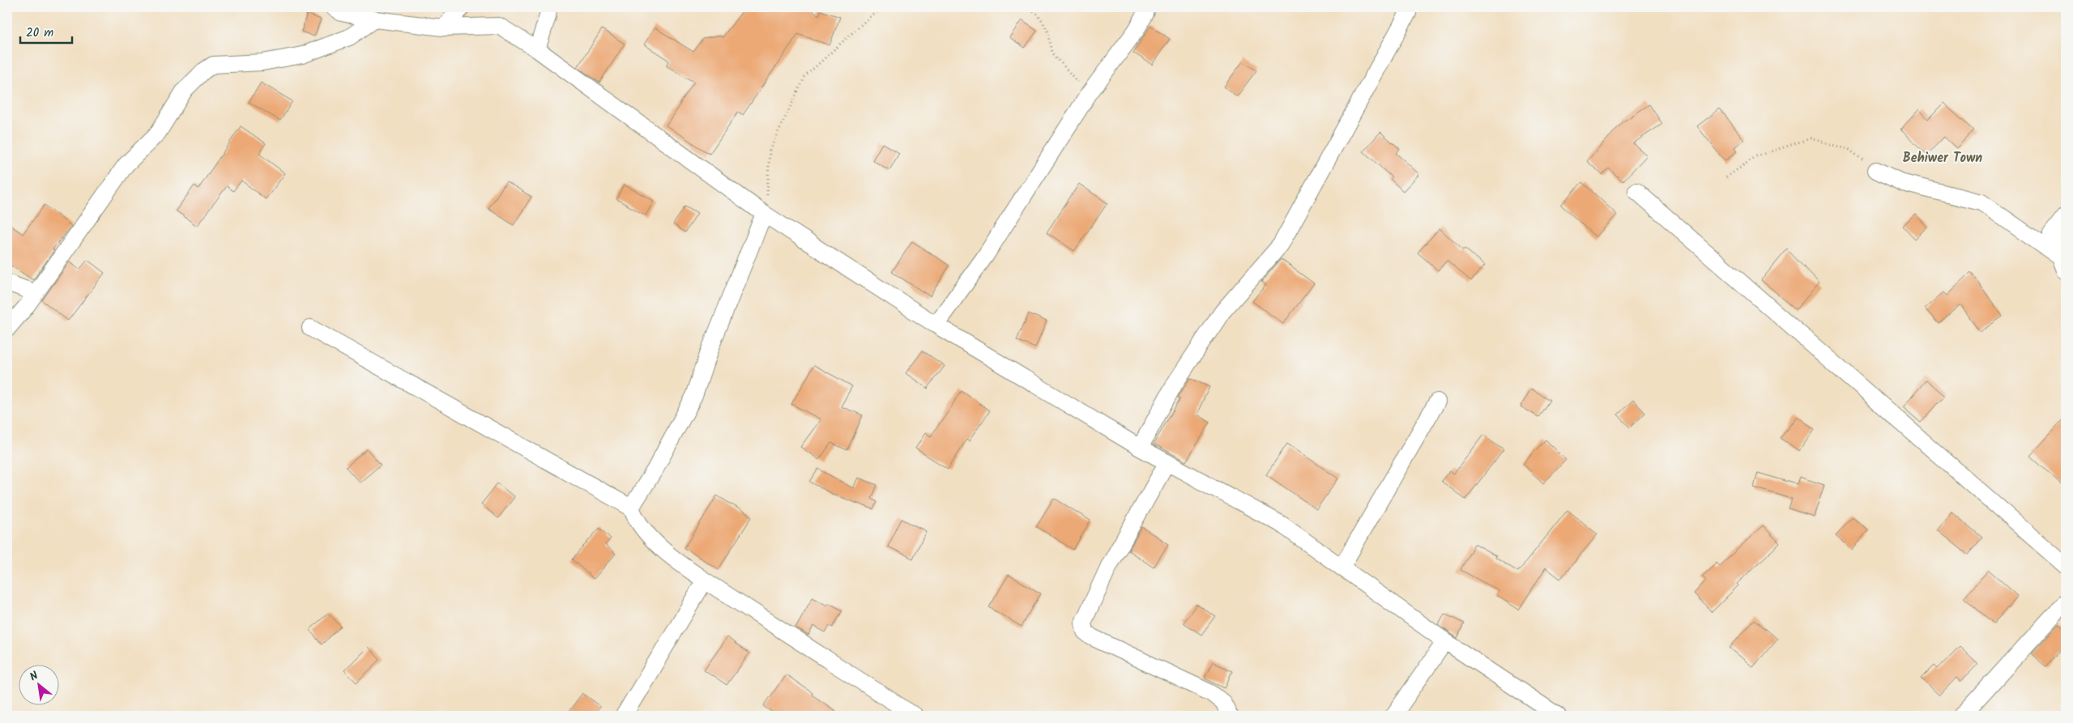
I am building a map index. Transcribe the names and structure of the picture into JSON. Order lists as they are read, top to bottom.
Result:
{
  "districts": ["Behiwer Town"],
  "scale_bar": "20 m",
  "north": "top left"
}
